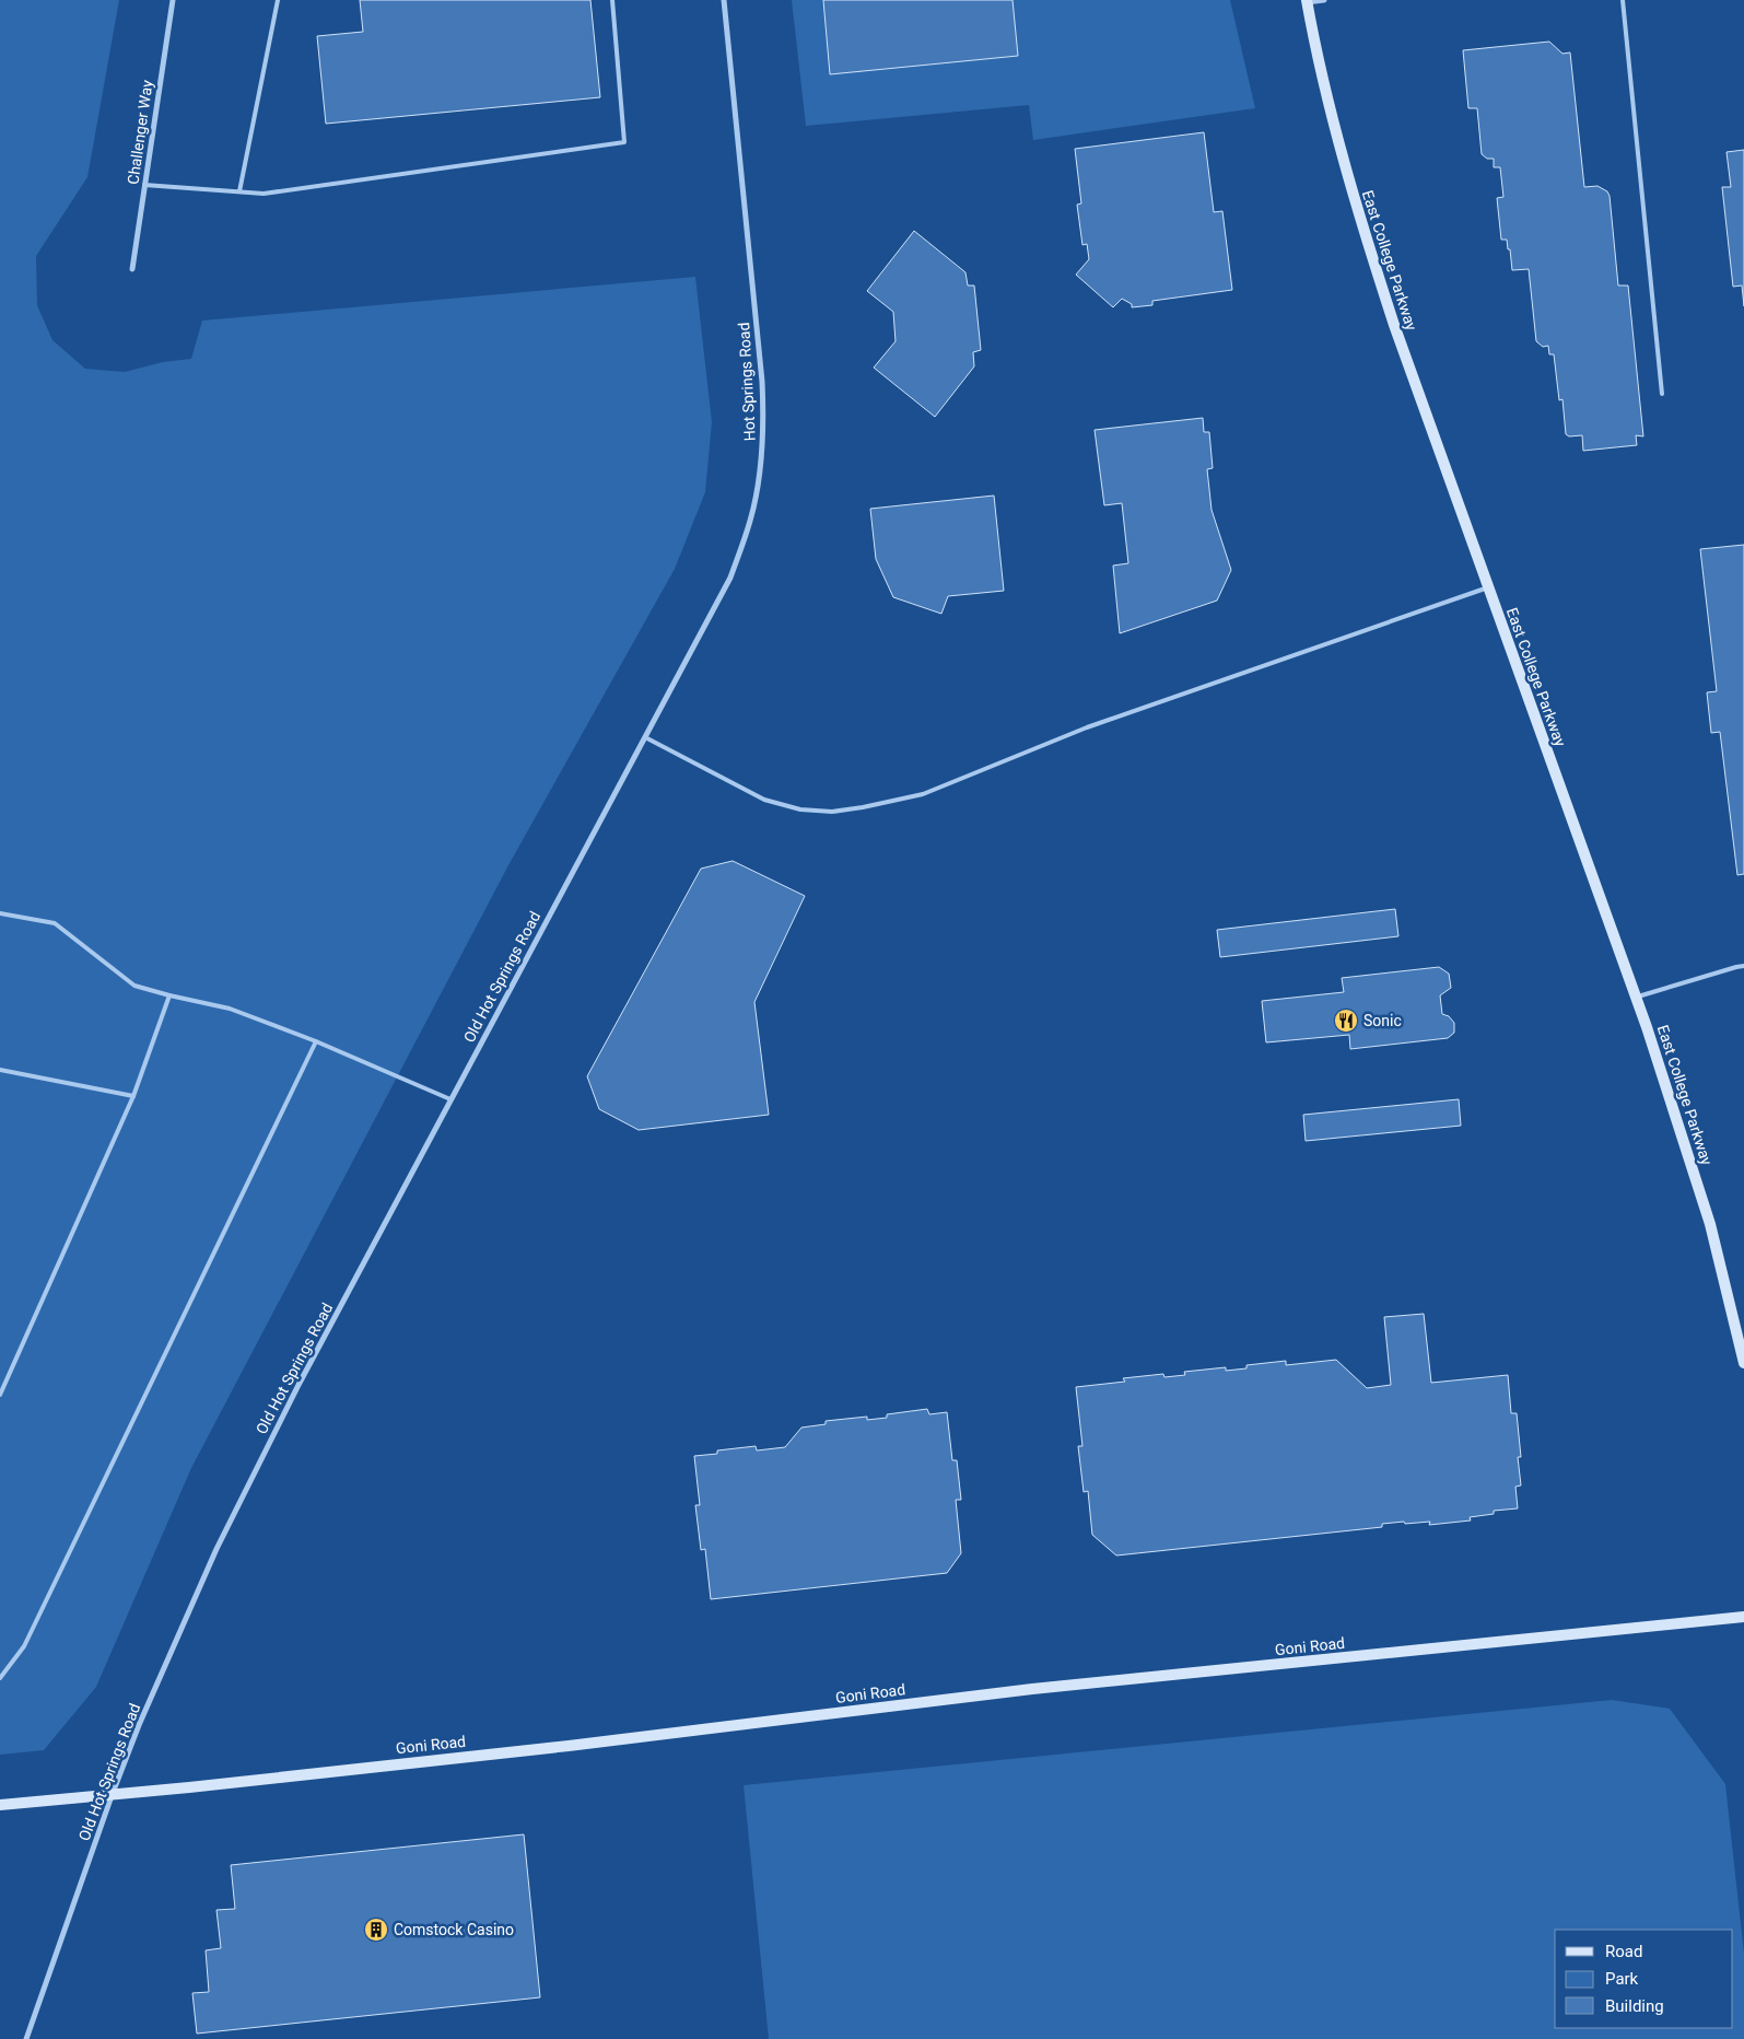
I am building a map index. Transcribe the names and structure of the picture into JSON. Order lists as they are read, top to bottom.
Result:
{
  "streets": {
    "street": [
      "Challenger Way",
      "East College Parkway",
      "Hot Springs Road",
      "Old Hot Springs Road",
      "Goni Road"
    ]
  },
  "crossings": [
    ["Hot Springs Road", "Old Hot Springs Road"],
    ["Old Hot Springs Road", "Goni Road"]
  ],
  "places": {
    "restaurant": ["Sonic"],
    "building": ["Comstock Casino"]
  },
  "legend": ["Road", "Park", "Building"]
}
